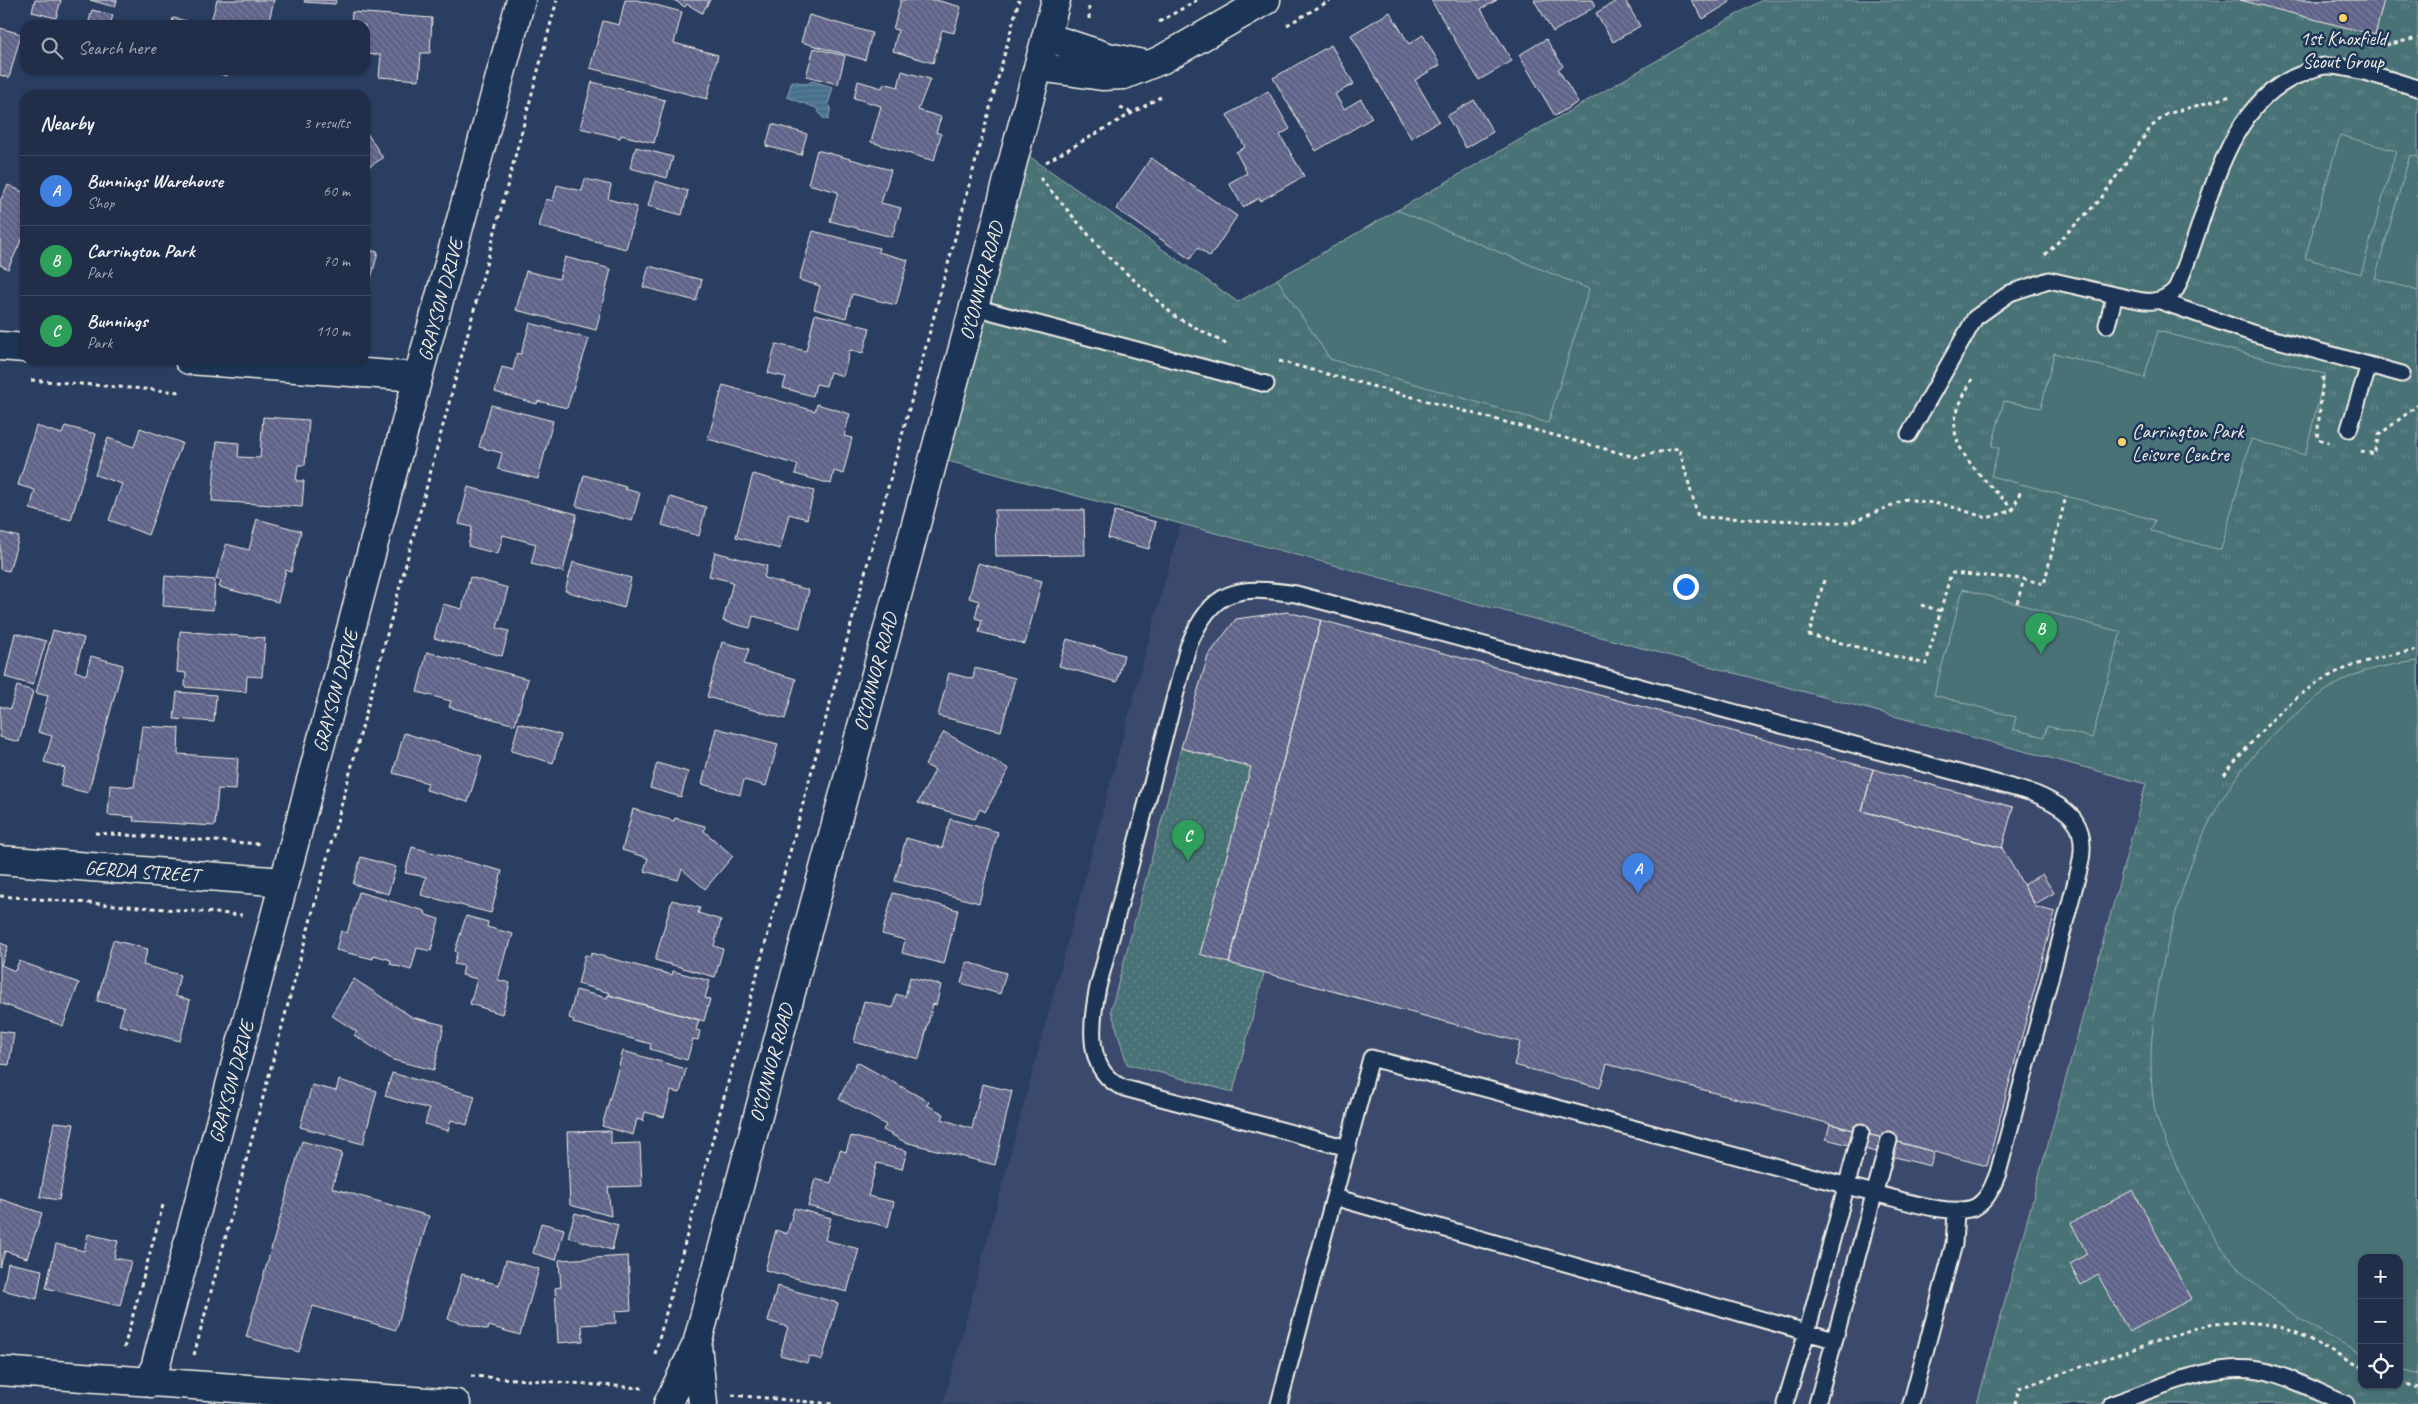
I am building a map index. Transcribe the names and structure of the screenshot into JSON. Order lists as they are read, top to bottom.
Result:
{
  "streets": {
    "street": ["O'CONNOR ROAD", "GRAYSON DRIVE", "GERDA STREET"]
  },
  "crossings": [
    ["GRAYSON DRIVE", "GERDA STREET"]
  ],
  "places": ["1st Knoxfield Scout Group", "Carrington Park Leisure Centre"],
  "page": {
    "search": "Search here",
    "heading": ["Nearby", "3 results"],
    "list": [
      {
        "mark": "A",
        "name": "Bunnings Warehouse",
        "note": "Shop",
        "value": "60 m"
      },
      {
        "mark": "B",
        "name": "Carrington Park",
        "note": "Park",
        "value": "70 m"
      },
      {
        "mark": "C",
        "name": "Bunnings",
        "note": "Park",
        "value": "110 m"
      }
    ],
    "pins": ["B", "C", "A"],
    "map_buttons": ["+", "−"]
  }
}
